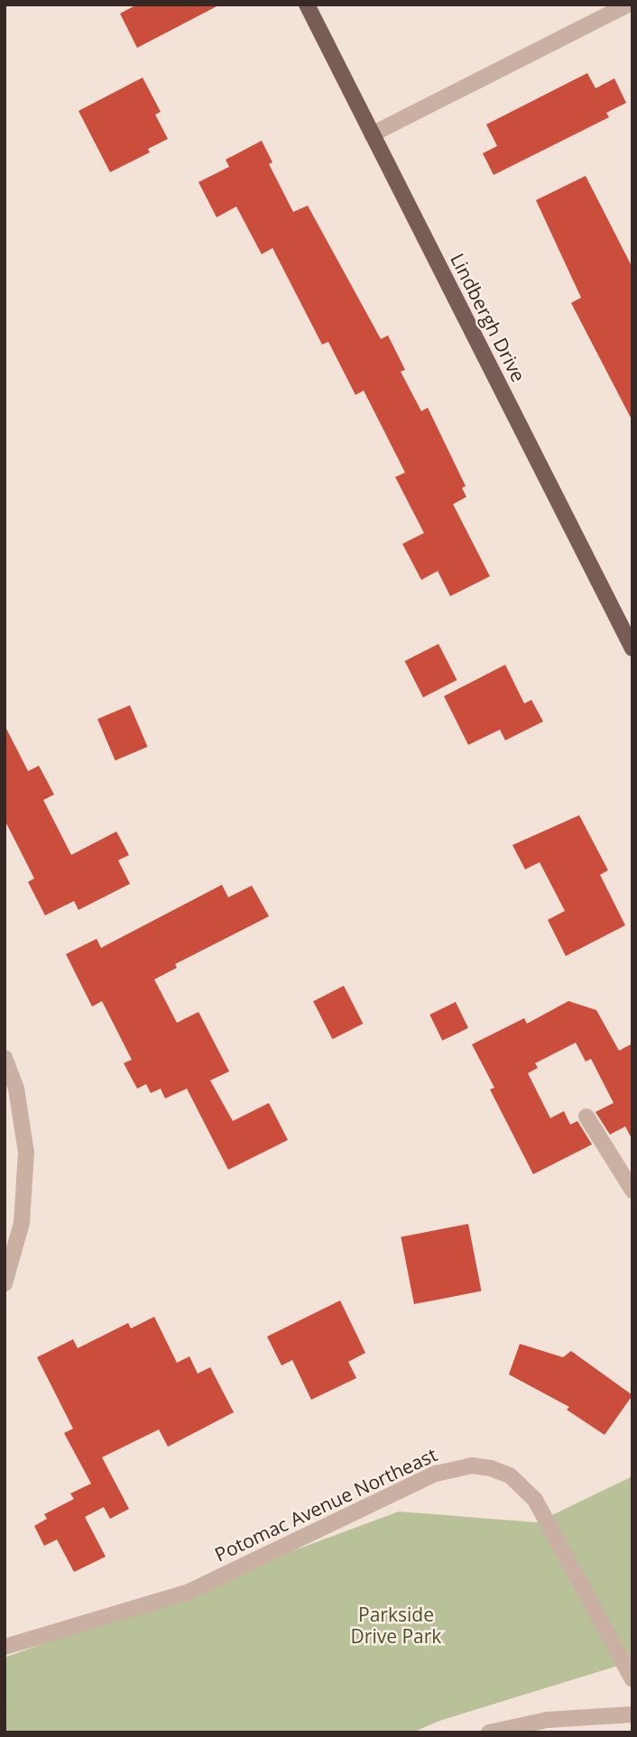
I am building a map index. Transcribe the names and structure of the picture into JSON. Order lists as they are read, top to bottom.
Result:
{
  "streets": {
    "main road": ["Lindbergh Drive"],
    "street": ["Potomac Avenue Northeast"]
  },
  "parks": ["Parkside Drive Park"]
}
